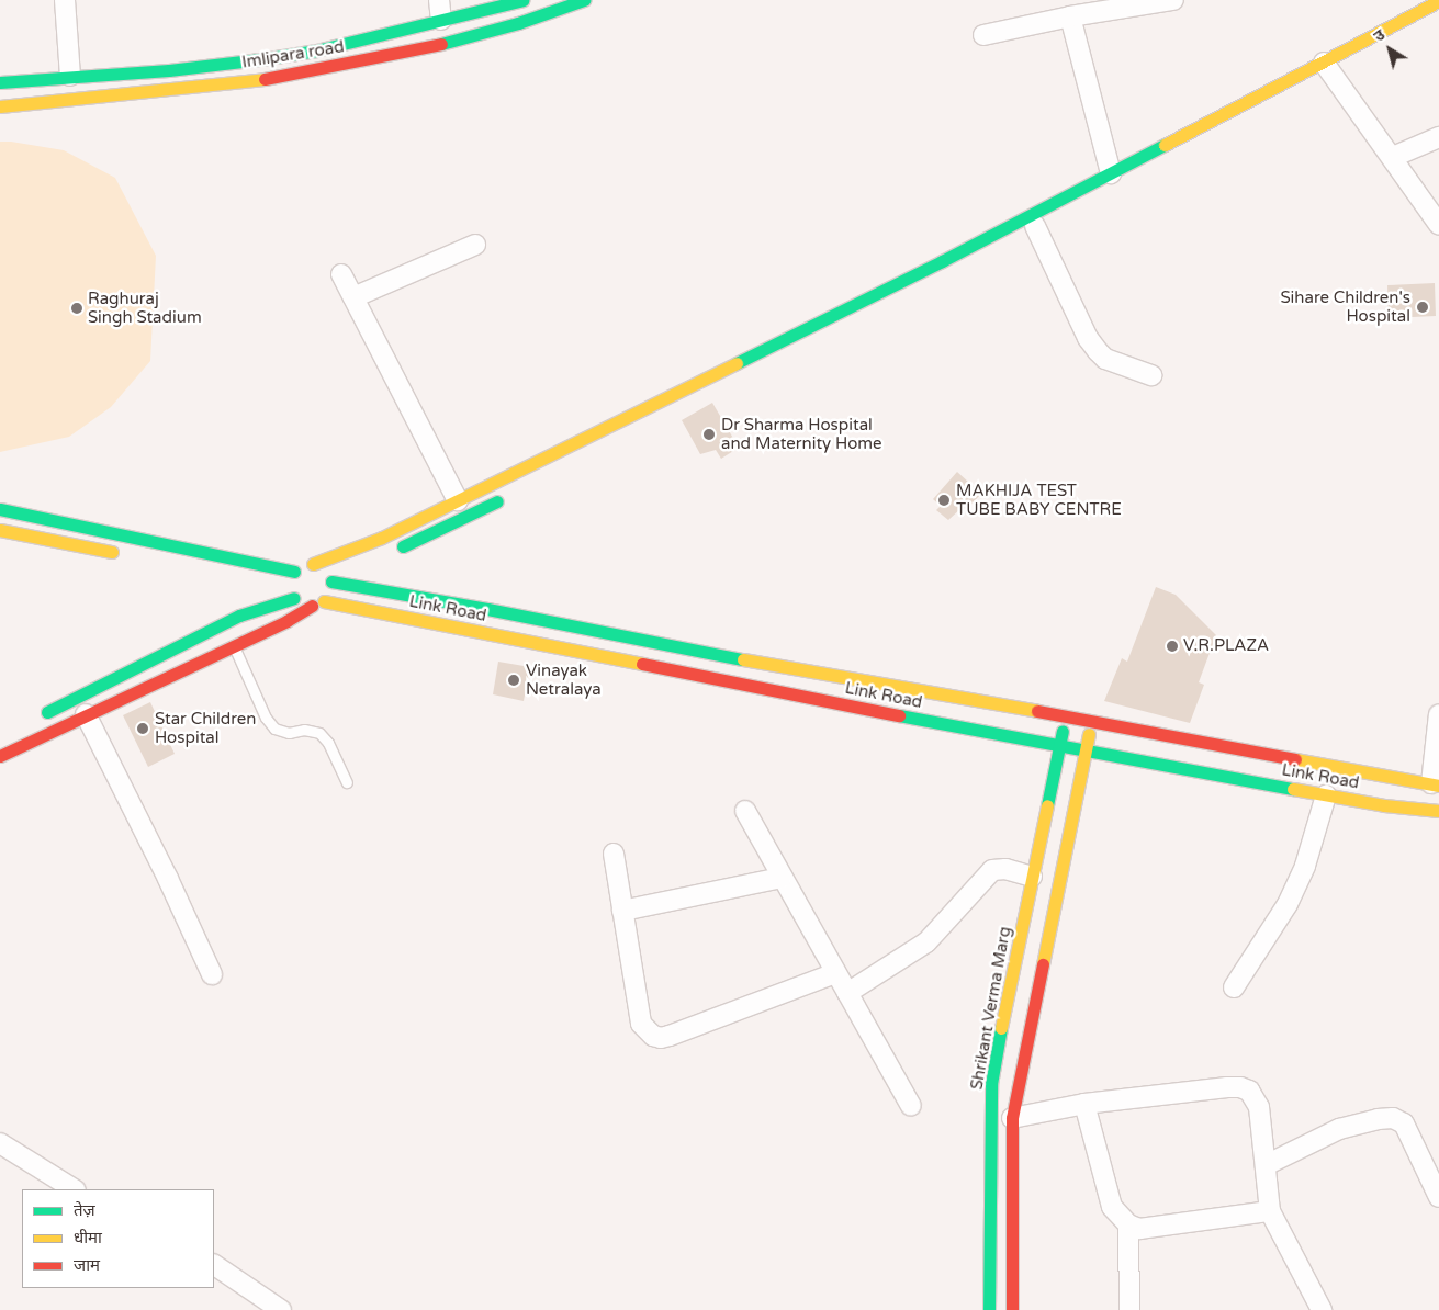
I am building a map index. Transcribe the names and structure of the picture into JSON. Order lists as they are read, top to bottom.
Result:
{
  "streets": {
    "street": ["Imlipara road", "Link Road", "Shrikant Verma Marg"]
  },
  "crossings": [
    ["Link Road", "Shrikant Verma Marg"]
  ],
  "places": [
    "Sihare Children's Hospital",
    "Raghuraj Singh Stadium",
    "Dr Sharma Hospital and Maternity Home",
    "MAKHIJA TEST TUBE BABY CENTRE",
    "V.R.PLAZA",
    "Vinayak Netralaya",
    "Star Children Hospital"
  ],
  "legend": ["तेज़", "धीमा", "जाम"],
  "north": "top left"
}
